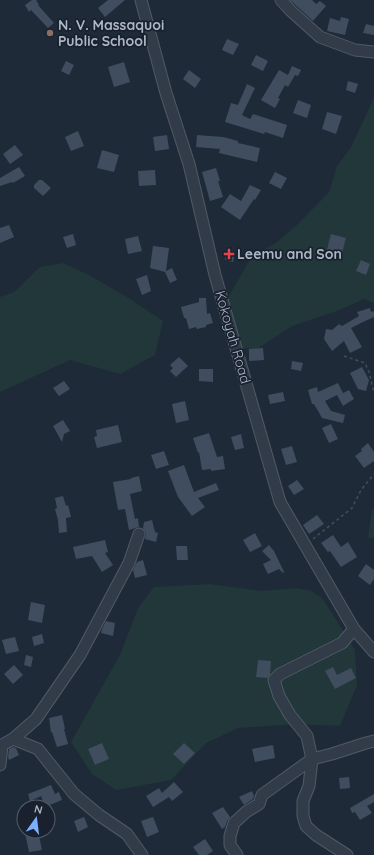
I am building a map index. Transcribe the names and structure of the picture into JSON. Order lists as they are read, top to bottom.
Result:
{
  "streets": {
    "street": ["Kokoyah Road"]
  },
  "places": {
    "other": ["N. V. Massaquoi Public School"],
    "health": ["Leemu and Son"]
  },
  "north": "top"
}
